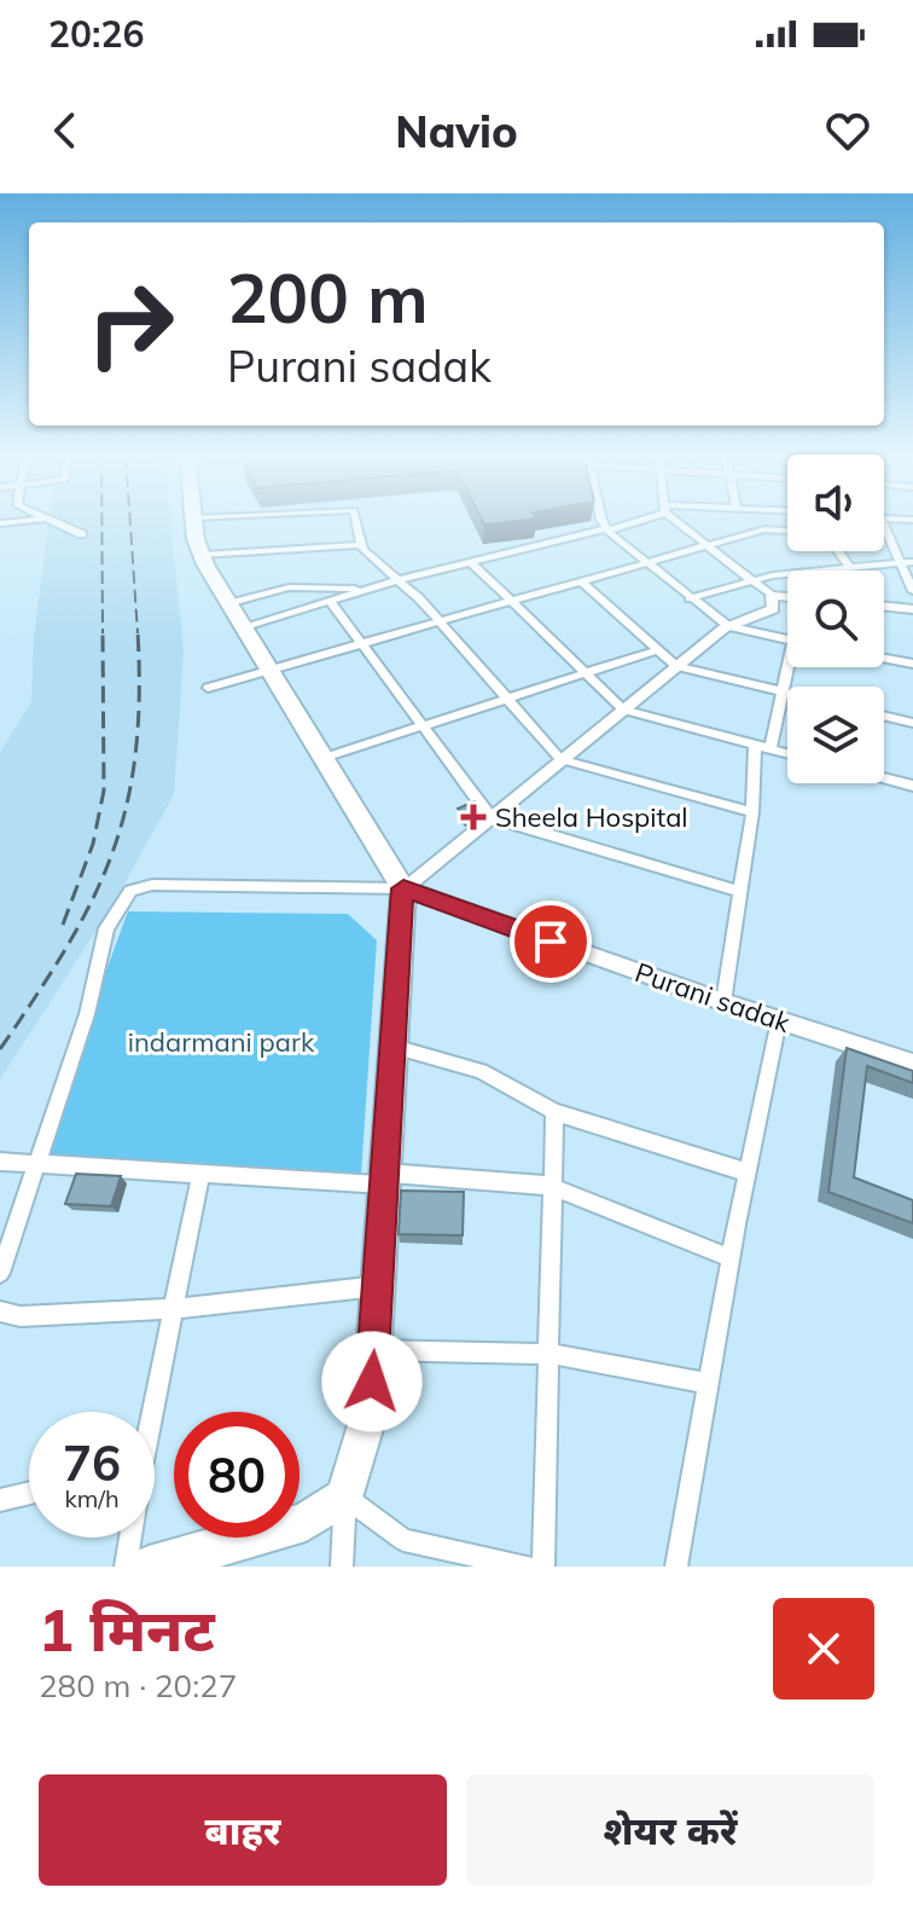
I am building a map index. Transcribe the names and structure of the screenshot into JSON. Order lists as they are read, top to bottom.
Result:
{
  "streets": {
    "street": ["Purani sadak"]
  },
  "parks": ["indarmani park"],
  "places": {
    "health": ["Sheela Hospital"]
  },
  "page": {
    "status": "20:26",
    "header": "Navio",
    "turn": ["200 m", "Purani sadak"],
    "speed": "76 km/h",
    "limit": "80",
    "heading": ["1 मिनट", "280 m · 20:27"],
    "buttons": ["बाहर", "शेयर करें"]
  }
}
